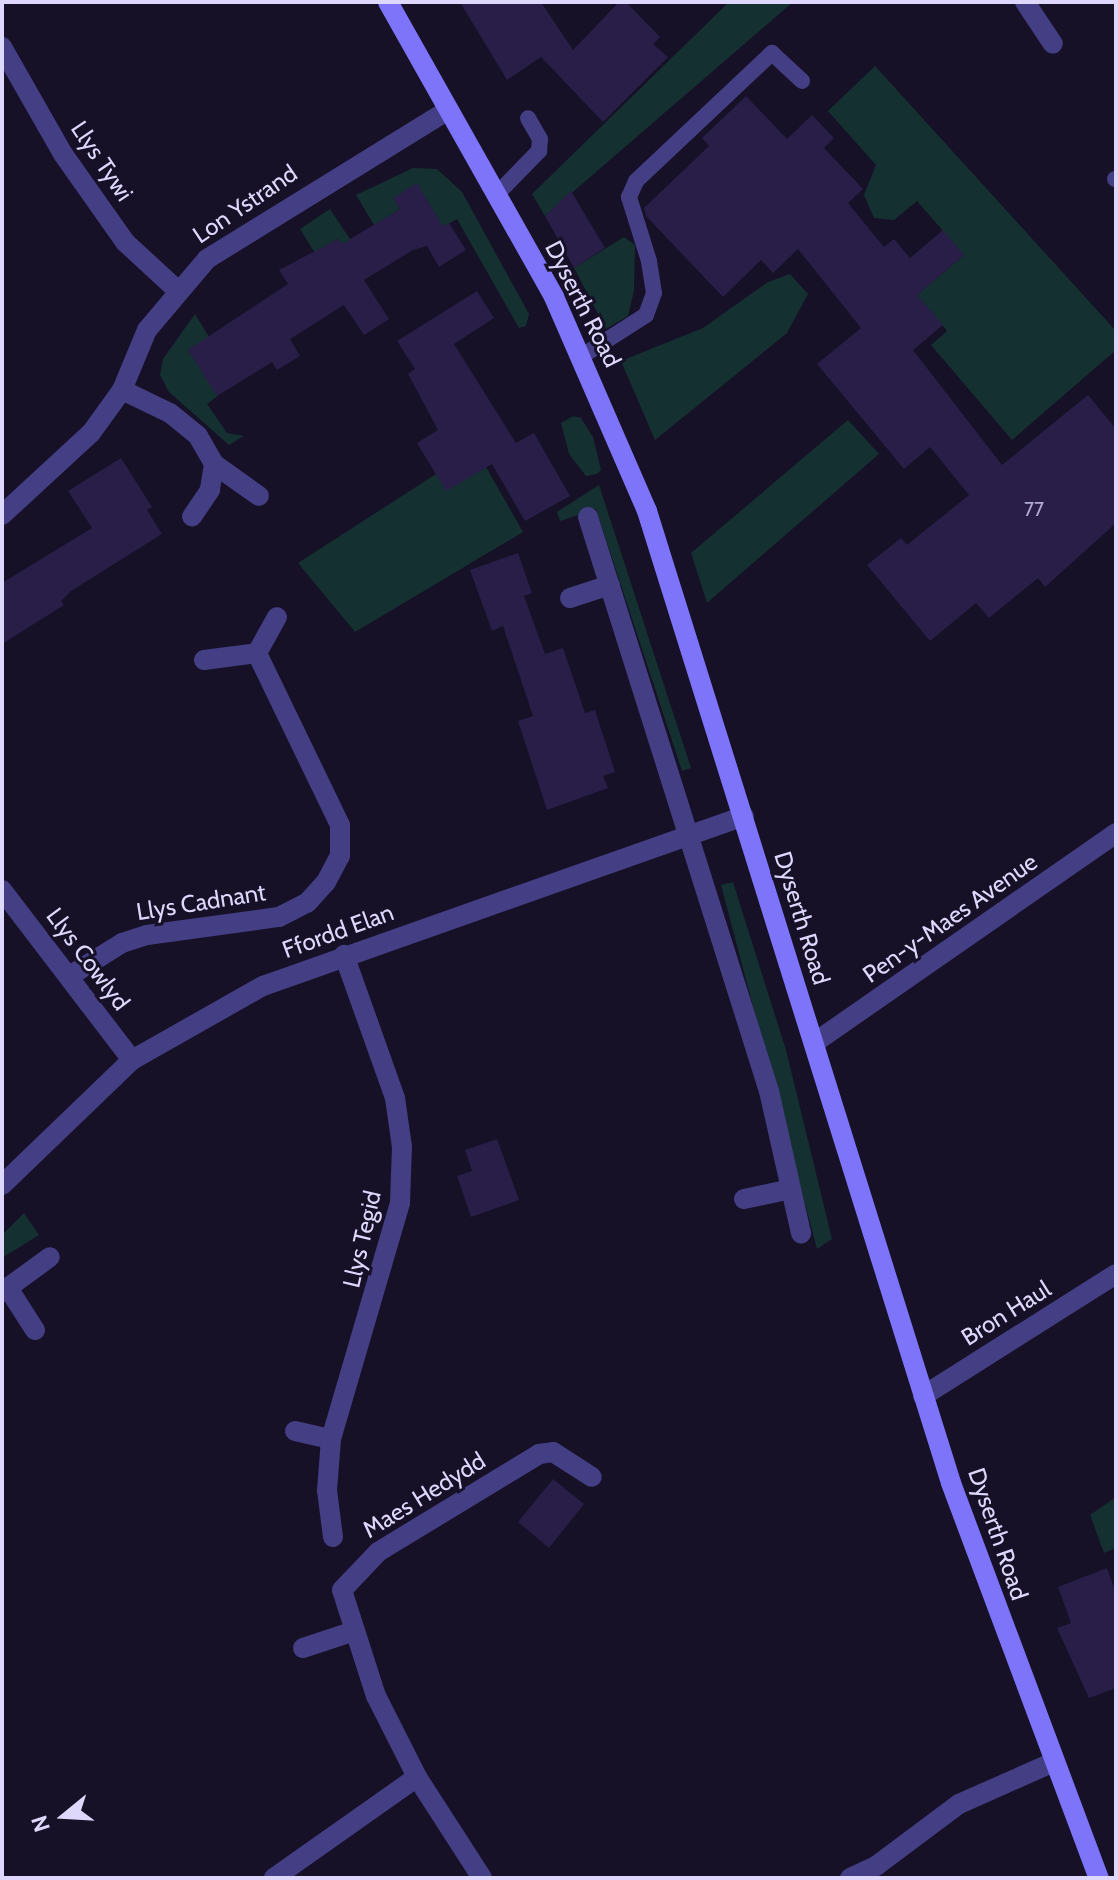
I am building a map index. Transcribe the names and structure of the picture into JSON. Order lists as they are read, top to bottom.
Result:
{
  "streets": {
    "main road": ["Dyserth Road"],
    "street": [
      "Llys Tywi",
      "Lon Ystrand",
      "Llys Cadnant",
      "Pen-y-Maes Avenue",
      "Ffordd Elan",
      "Llys Cowlyd",
      "Llys Tegid",
      "Bron Haul",
      "Maes Hedydd"
    ]
  },
  "crossings": [
    ["Llys Tywi", "Lon Ystrand"],
    ["Lon Ystrand", "Dyserth Road"],
    ["Dyserth Road", "Pen-y-Maes Avenue"],
    ["Dyserth Road", "Ffordd Elan"],
    ["Dyserth Road", "Bron Haul"],
    ["Llys Cadnant", "Llys Cowlyd"],
    ["Ffordd Elan", "Llys Cowlyd"],
    ["Ffordd Elan", "Llys Tegid"]
  ],
  "house_numbers": ["77"],
  "north": "left"
}
